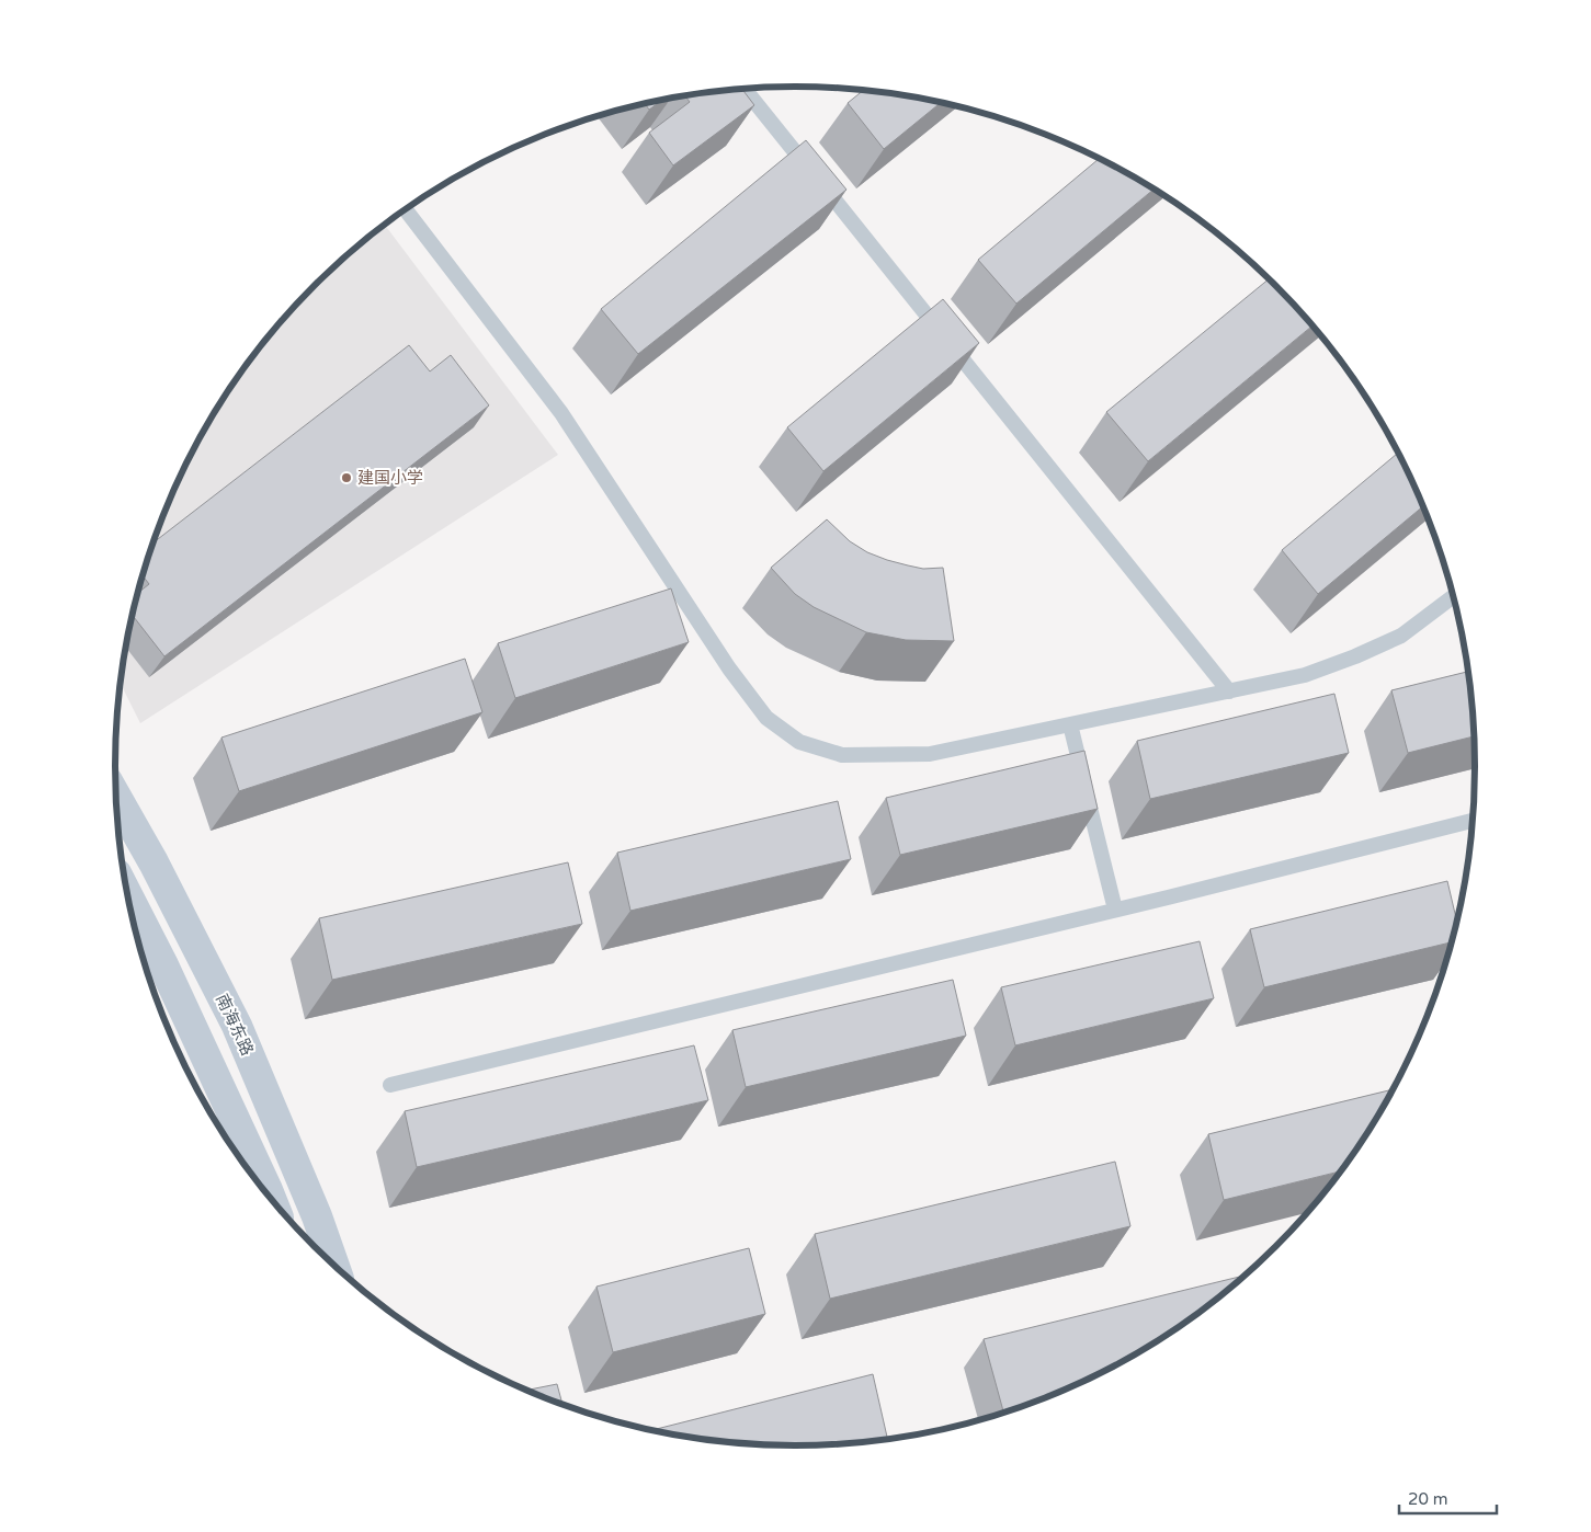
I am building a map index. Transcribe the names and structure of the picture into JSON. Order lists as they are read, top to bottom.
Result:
{
  "streets": {
    "street": ["南海东路"]
  },
  "places": ["建国小学"],
  "scale_bar": "20 m"
}
